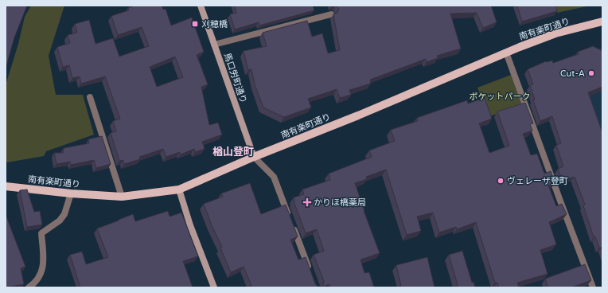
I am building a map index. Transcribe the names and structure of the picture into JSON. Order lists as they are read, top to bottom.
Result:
{
  "streets": {
    "main road": ["南有楽町通り"],
    "street": ["馬口労町通り"]
  },
  "crossings": [
    ["南有楽町通り", "馬口労町通り"]
  ],
  "districts": ["楢山登町"],
  "parks": ["ポケットパーク"],
  "places": {
    "transit": ["刈穂橋"],
    "other": ["Cut-A", "ヴェレーザ登町"],
    "health": ["かりほ橋薬局"]
  }
}
